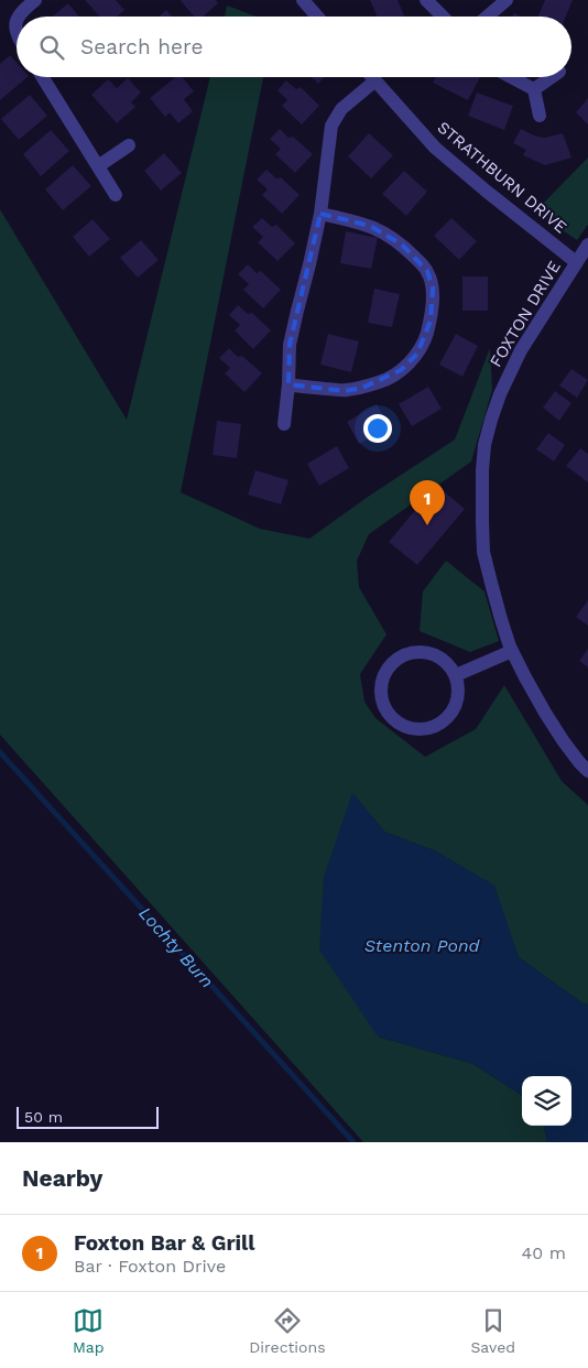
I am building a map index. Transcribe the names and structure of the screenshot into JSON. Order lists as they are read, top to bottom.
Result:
{
  "streets": {
    "street": ["STRATHBURN DRIVE", "FOXTON DRIVE"]
  },
  "crossings": [
    ["STRATHBURN DRIVE", "FOXTON DRIVE"]
  ],
  "water": ["Stenton Pond", "Lochty Burn"],
  "scale_bar": "50 m",
  "page": {
    "search": "Search here",
    "pins": "1",
    "scale": "50 m",
    "heading": "Nearby",
    "list": [
      {
        "mark": "1",
        "name": "Foxton Bar & Grill",
        "note": "Bar · Foxton Drive",
        "value": "40 m"
      }
    ],
    "nav": ["Map", "Directions", "Saved"]
  }
}
